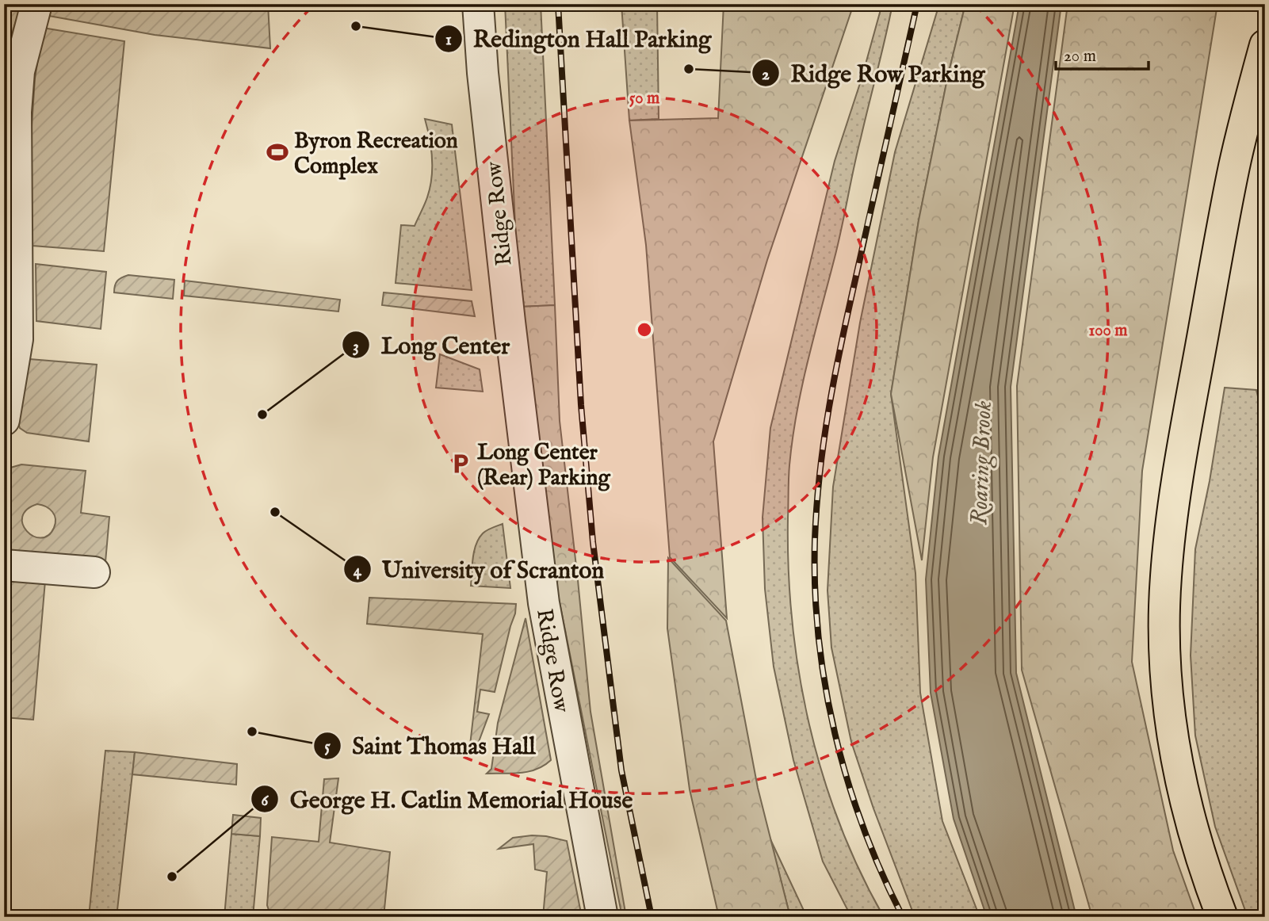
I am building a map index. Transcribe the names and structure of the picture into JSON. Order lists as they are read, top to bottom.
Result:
{
  "streets": {
    "street": ["Ridge Row"]
  },
  "water": ["Roaring Brook"],
  "places": {
    "other": [
      "Redington Hall Parking",
      "Ridge Row Parking",
      "Long Center",
      "University of Scranton",
      "Saint Thomas Hall",
      "George H. Catlin Memorial House"
    ],
    "sports": ["Byron Recreation Complex"],
    "parking": ["Long Center (Rear) Parking"]
  },
  "scale_bar": "20 m",
  "rings": ["50 m", "100 m"]
}
